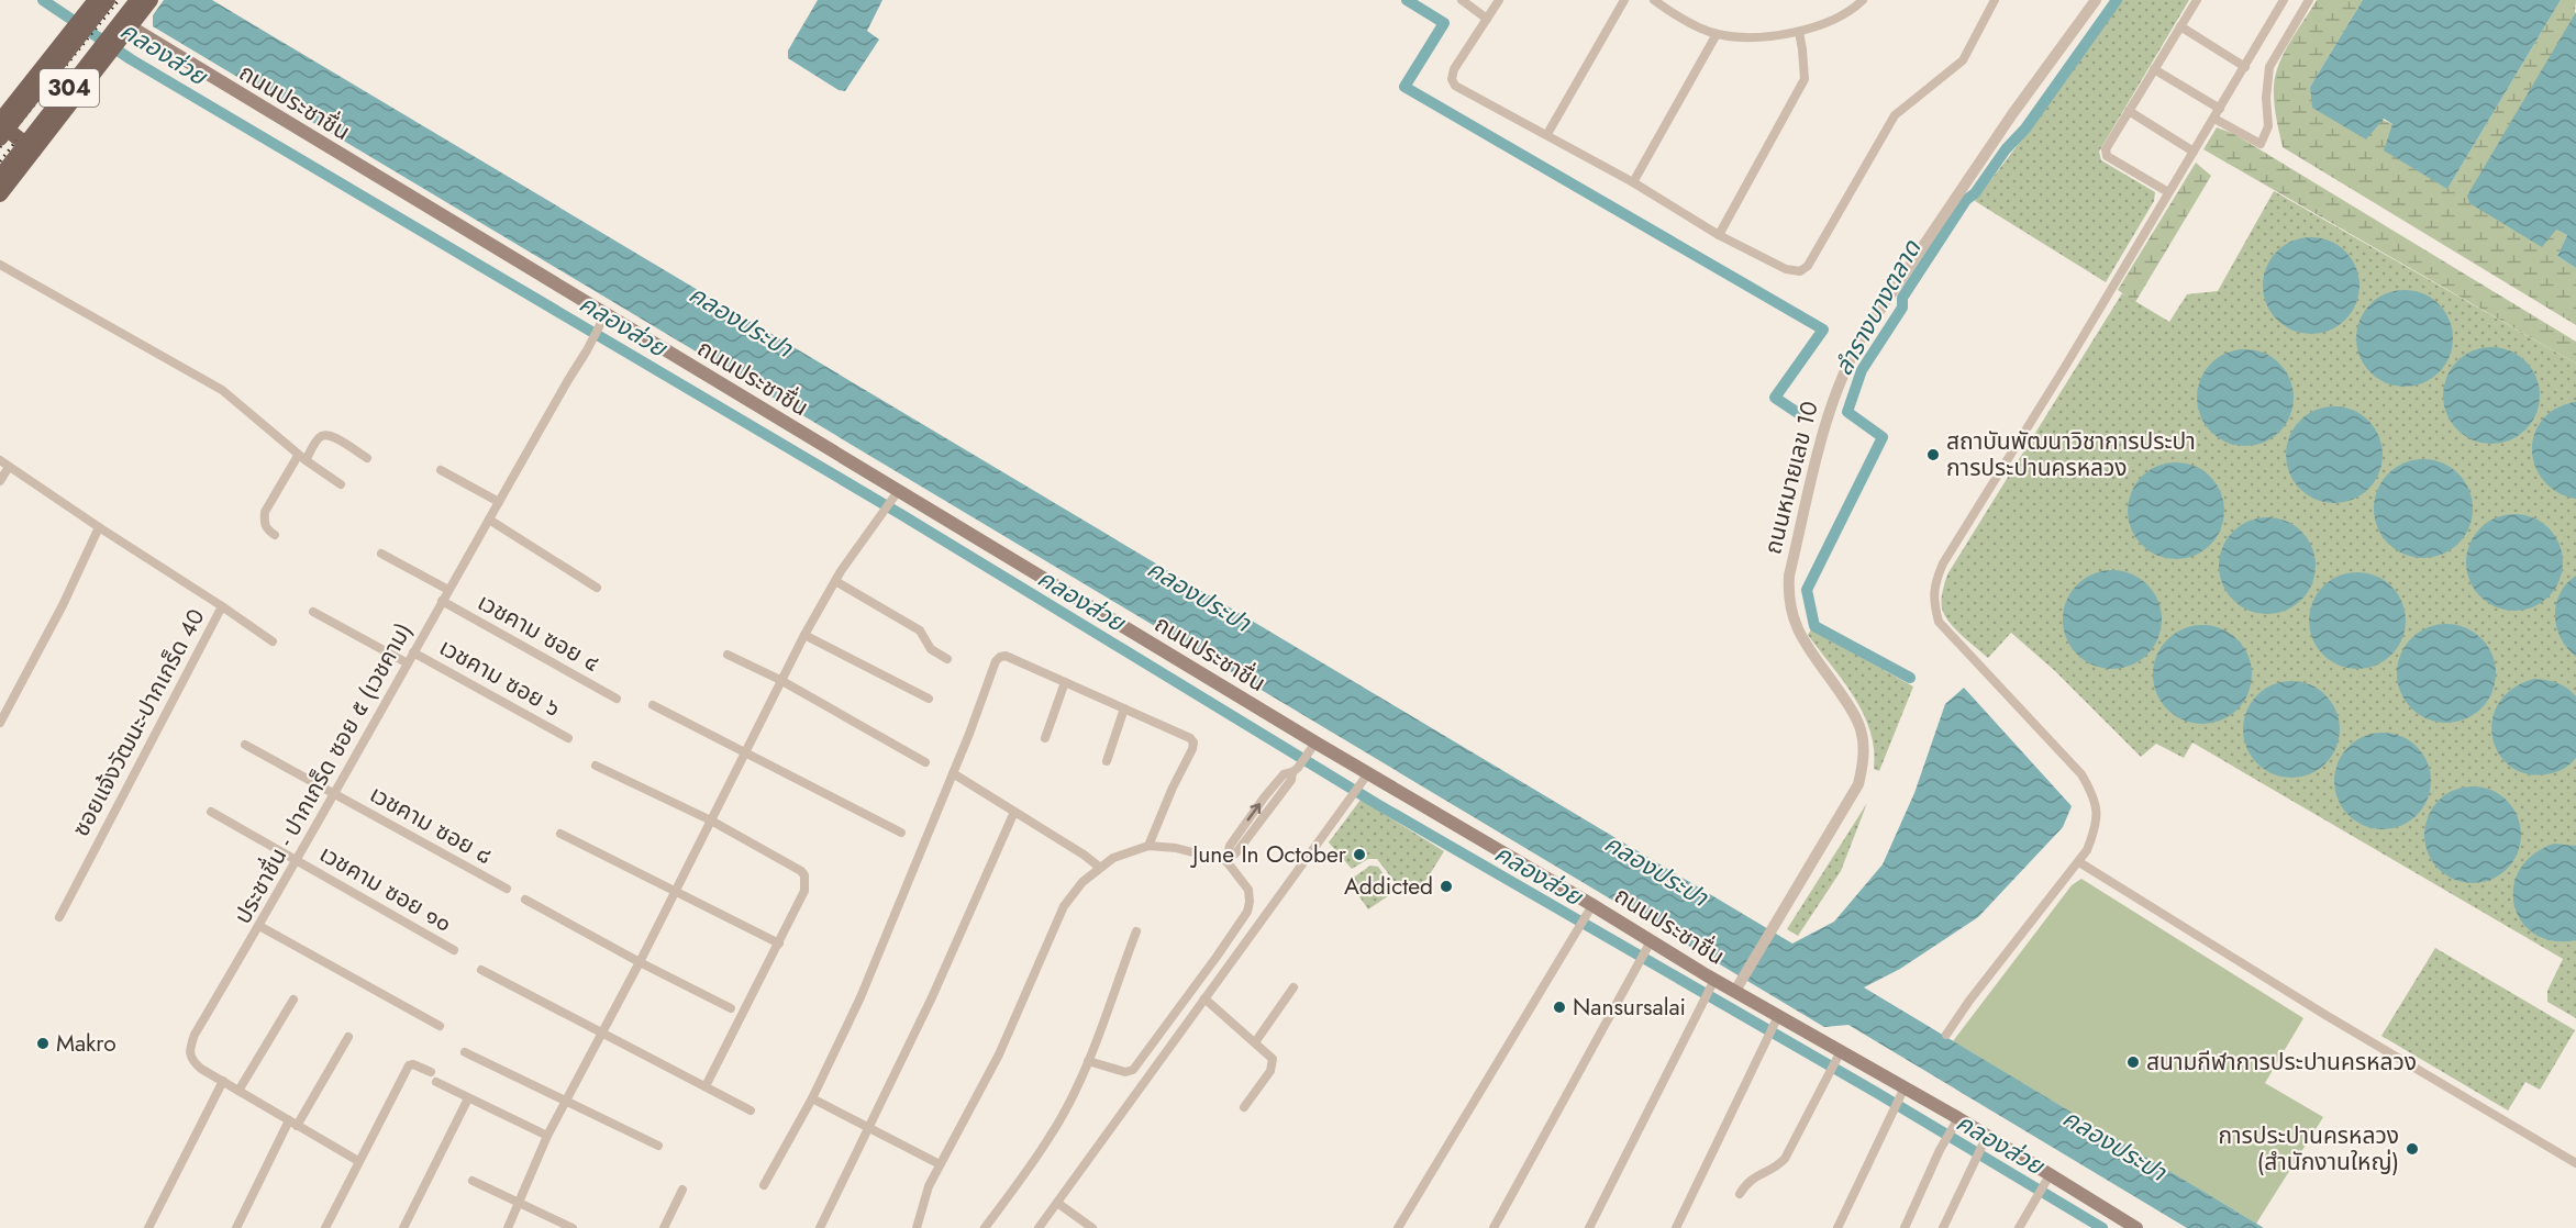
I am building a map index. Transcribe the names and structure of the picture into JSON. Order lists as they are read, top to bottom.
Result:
{
  "streets": {
    "main road": ["304", "ถนนประชาชื่น"],
    "street": [
      "ถนนหมายเลข 10",
      "เวชคาม ซอย ๔",
      "เวชคาม ซอย ๖",
      "ซอยแจ้งวัฒนะ-ปากเกร็ด 40",
      "ประชาชื่น - ปากเกร็ด ซอย ๕ (เวชคาม)",
      "เวชคาม ซอย ๘",
      "เวชคาม ซอย ๑๐"
    ]
  },
  "crossings": [
    ["304", "ถนนประชาชื่น"],
    ["ถนนประชาชื่น", "ถนนหมายเลข 10"],
    ["ถนนประชาชื่น", "ประชาชื่น - ปากเกร็ด ซอย ๕ (เวชคาม)"],
    ["เวชคาม ซอย ๔", "ประชาชื่น - ปากเกร็ด ซอย ๕ (เวชคาม)"],
    ["เวชคาม ซอย ๖", "ประชาชื่น - ปากเกร็ด ซอย ๕ (เวชคาม)"],
    ["ประชาชื่น - ปากเกร็ด ซอย ๕ (เวชคาม)", "เวชคาม ซอย ๘"],
    ["ประชาชื่น - ปากเกร็ด ซอย ๕ (เวชคาม)", "เวชคาม ซอย ๑๐"]
  ],
  "water": ["คลองส่วย", "ลำรางบางตลาด", "คลองประปา"],
  "places": [
    "สถาบันพัฒนาวิชาการประปา การประปานครหลวง",
    "June In October",
    "Addicted",
    "Nansursalai",
    "Makro",
    "สนามกีฬาการประปานครหลวง",
    "การประปานครหลวง (สำนักงานใหญ่)"
  ]
}
